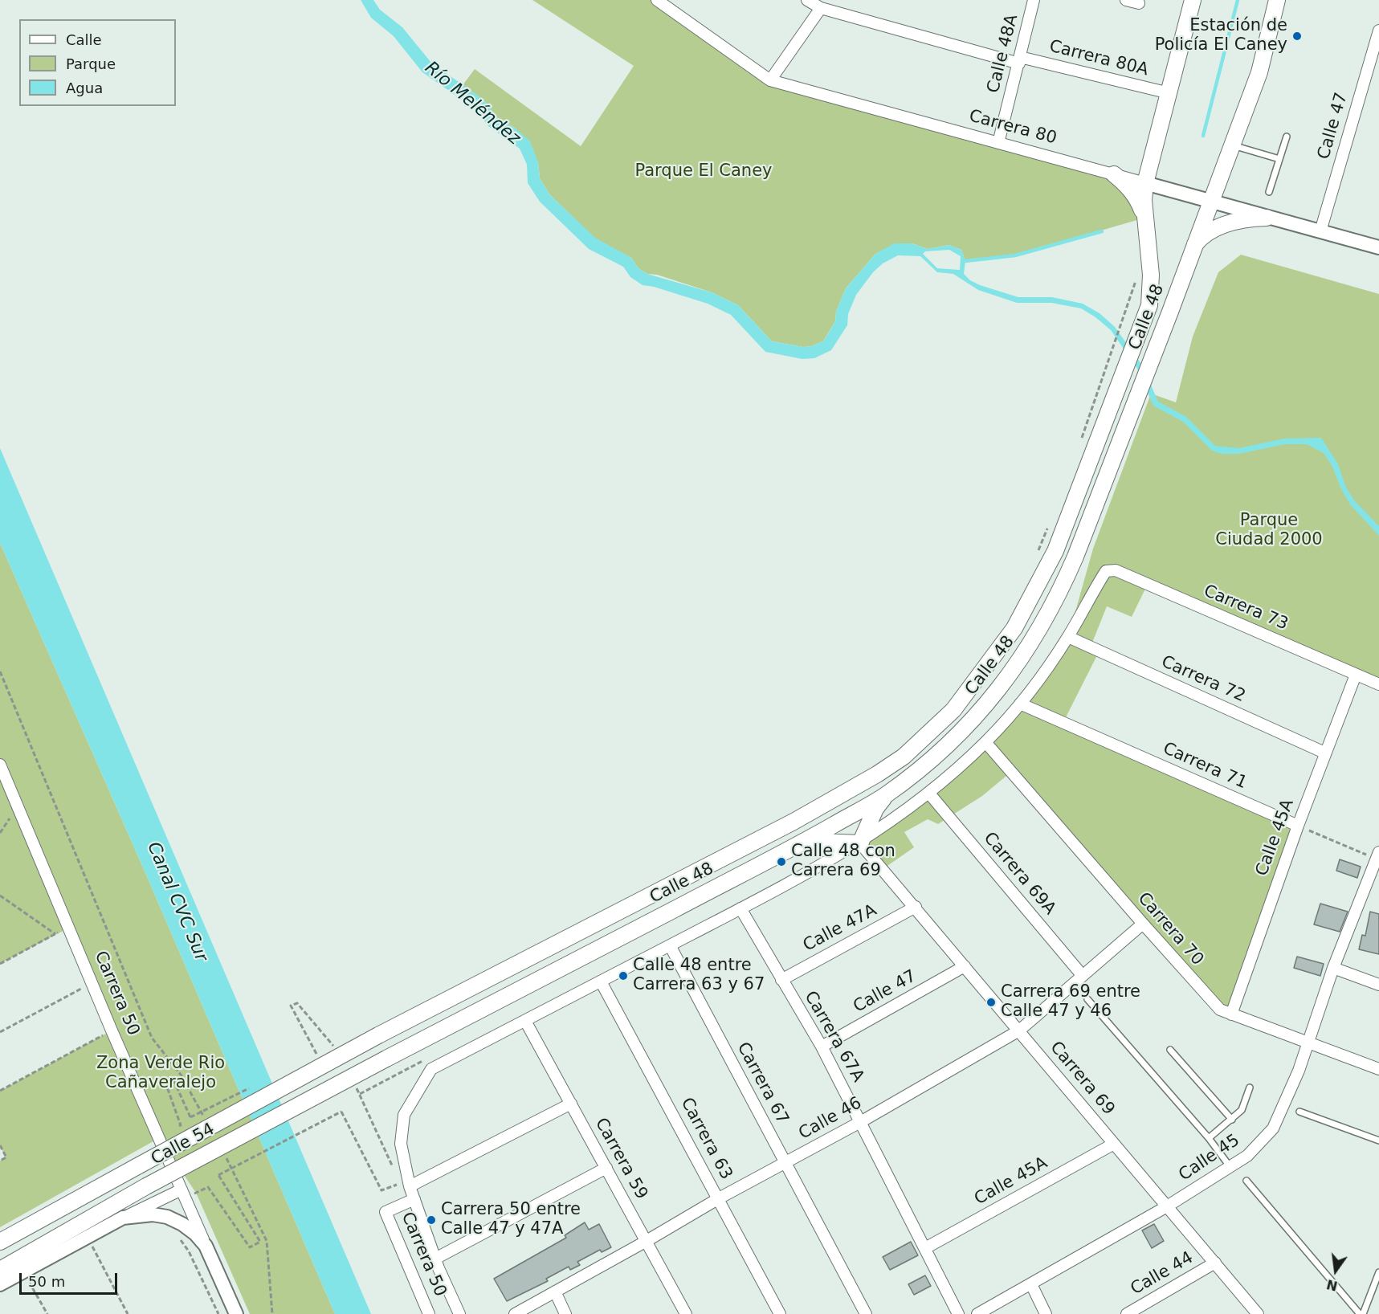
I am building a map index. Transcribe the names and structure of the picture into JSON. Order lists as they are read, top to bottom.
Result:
{
  "streets": {
    "main road": ["Calle 48", "Calle 54"],
    "street": [
      "Calle 48A",
      "Carrera 80A",
      "Calle 47",
      "Carrera 80",
      "Carrera 73",
      "Carrera 72",
      "Carrera 71",
      "Calle 45A",
      "Carrera 69A",
      "Calle 47A",
      "Carrera 70",
      "Carrera 50",
      "Carrera 67A",
      "Carrera 69",
      "Carrera 67",
      "Calle 46",
      "Carrera 63",
      "Calle 45",
      "Carrera 59",
      "Calle 44"
    ]
  },
  "crossings": [
    ["Calle 48A", "Carrera 80A"],
    ["Calle 48A", "Carrera 80"],
    ["Carrera 80A", "Calle 48"],
    ["Calle 47", "Carrera 80"],
    ["Calle 47", "Carrera 67A"],
    ["Calle 47", "Carrera 69"],
    ["Carrera 80", "Calle 48"],
    ["Calle 48", "Calle 54"],
    ["Carrera 73", "Carrera 72"],
    ["Carrera 73", "Calle 45A"],
    ["Carrera 72", "Calle 45A"],
    ["Carrera 71", "Calle 45A"],
    ["Calle 45A", "Carrera 70"],
    ["Calle 45A", "Carrera 67A"],
    ["Calle 45A", "Carrera 69"],
    ["Carrera 69A", "Calle 46"],
    ["Calle 47A", "Carrera 67A"],
    ["Calle 47A", "Carrera 69"],
    ["Carrera 70", "Calle 46"],
    ["Carrera 70", "Calle 45"],
    ["Carrera 50", "Carrera 59"],
    ["Carrera 67A", "Calle 46"],
    ["Carrera 69", "Calle 46"],
    ["Carrera 69", "Calle 45"],
    ["Carrera 69", "Calle 44"],
    ["Carrera 67", "Calle 46"],
    ["Calle 46", "Carrera 63"],
    ["Calle 46", "Carrera 59"]
  ],
  "water": ["Río Meléndez", "Canal CVC Sur"],
  "parks": ["Parque El Caney", "Parque Ciudad 2000", "Zona Verde Rio Cañaveralejo"],
  "places": [
    "Estación de Policía El Caney",
    "Calle 48 con Carrera 69",
    "Calle 48 entre Carrera 63 y 67",
    "Carrera 69 entre Calle 47 y 46",
    "Carrera 50 entre Calle 47 y 47A"
  ],
  "legend": ["Calle", "Parque", "Agua"],
  "scale_bar": "50 m",
  "north": "bottom"
}
